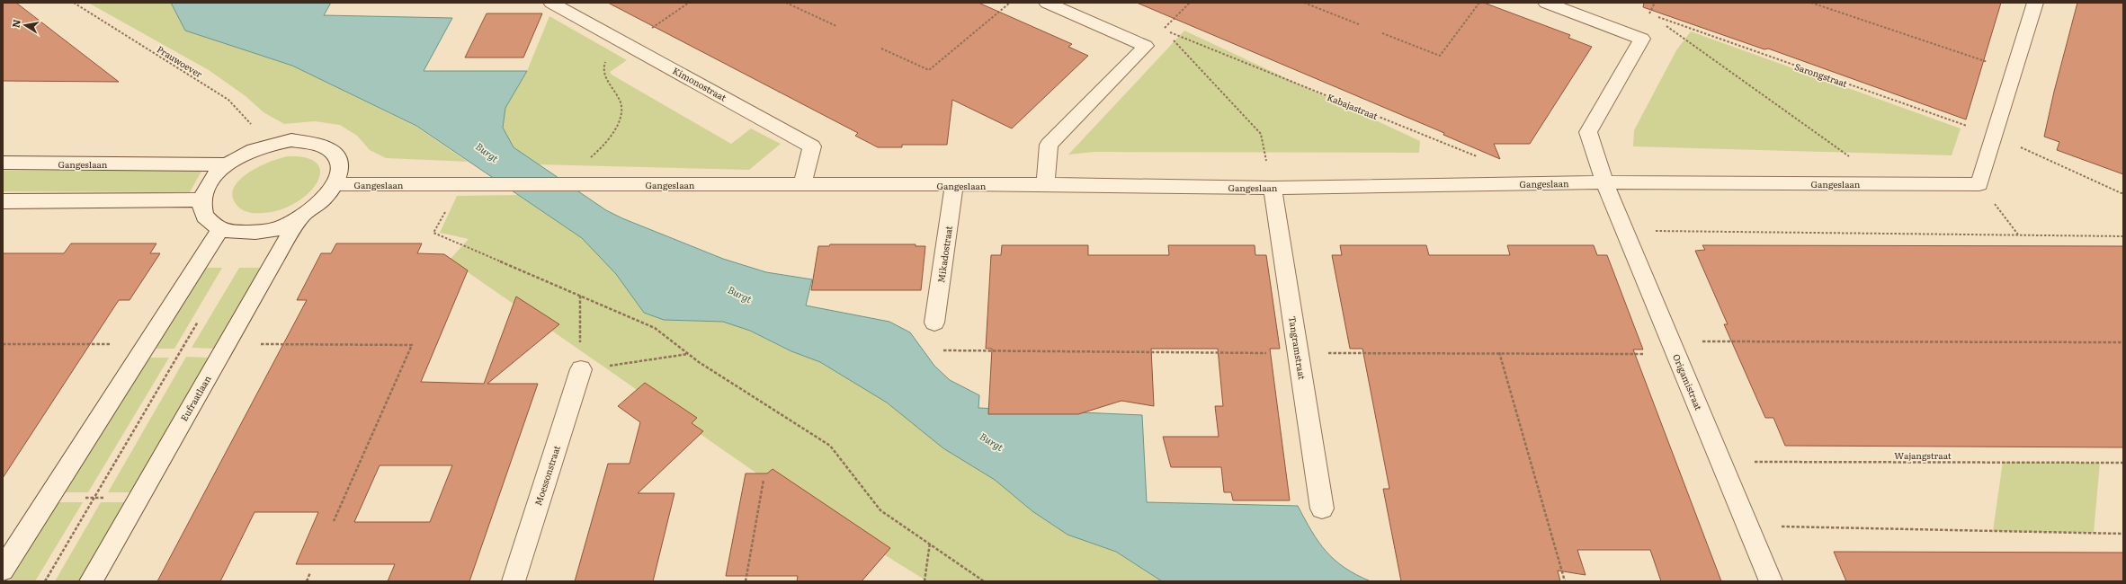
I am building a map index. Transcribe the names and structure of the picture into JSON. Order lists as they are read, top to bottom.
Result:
{
  "streets": {
    "street": [
      "Kimonostraat",
      "Gangeslaan",
      "Mikadostraat",
      "Tangramstraat",
      "Origamistraat",
      "Eufraatlaan",
      "Moessonstraat"
    ],
    "path": [
      "Prauwoever",
      "Sarongstraat",
      "Kabajastraat",
      "Wajangstraat"
    ]
  },
  "crossings": [
    ["Prauwoever", "Gangeslaan"],
    ["Prauwoever", "Eufraatlaan"],
    ["Kimonostraat", "Gangeslaan"],
    ["Gangeslaan", "Mikadostraat"],
    ["Gangeslaan", "Tangramstraat"],
    ["Gangeslaan", "Origamistraat"],
    ["Gangeslaan", "Eufraatlaan"],
    ["Origamistraat", "Wajangstraat"]
  ],
  "water": ["Burgt"],
  "north": "left"
}
